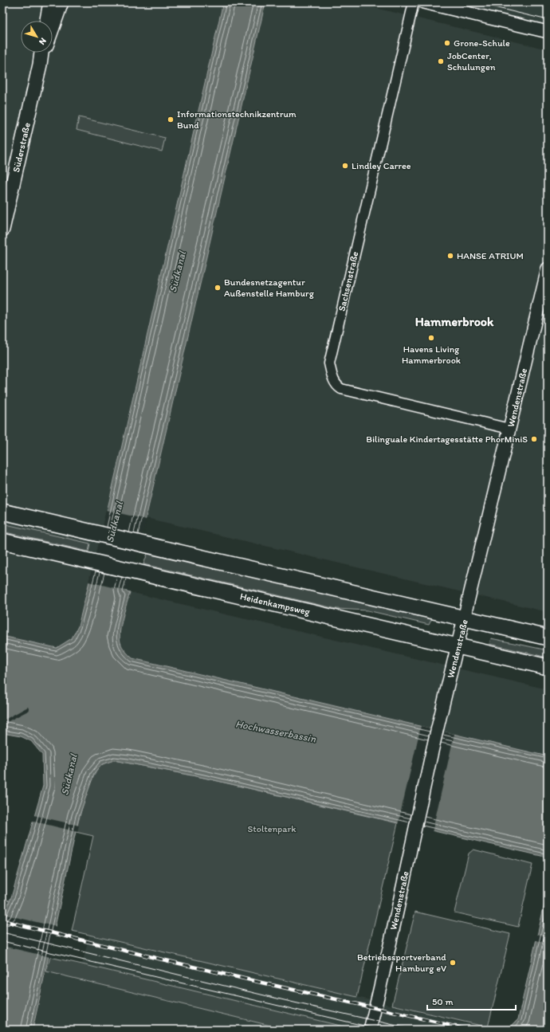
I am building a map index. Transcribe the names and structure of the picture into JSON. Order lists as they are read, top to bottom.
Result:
{
  "streets": {
    "main road": ["Süderstraße", "Heidenkampsweg"],
    "street": ["Sachsenstraße", "Wendenstraße"]
  },
  "crossings": [
    ["Sachsenstraße", "Wendenstraße"],
    ["Wendenstraße", "Heidenkampsweg"]
  ],
  "districts": ["Hammerbrook"],
  "water": ["Südkanal", "Hochwasserbassin"],
  "parks": ["Stoltenpark"],
  "places": [
    "Grone-Schule",
    "JobCenter, Schulungen",
    "Informationstechnikzentrum Bund",
    "Lindley Carree",
    "HANSE ATRIUM",
    "Bundesnetzagentur Außenstelle Hamburg",
    "Havens Living Hammerbrook",
    "Bilinguale Kindertagesstätte PhorMiniS",
    "Betriebssportverband Hamburg eV"
  ],
  "scale_bar": "50 m",
  "north": "bottom right"
}
